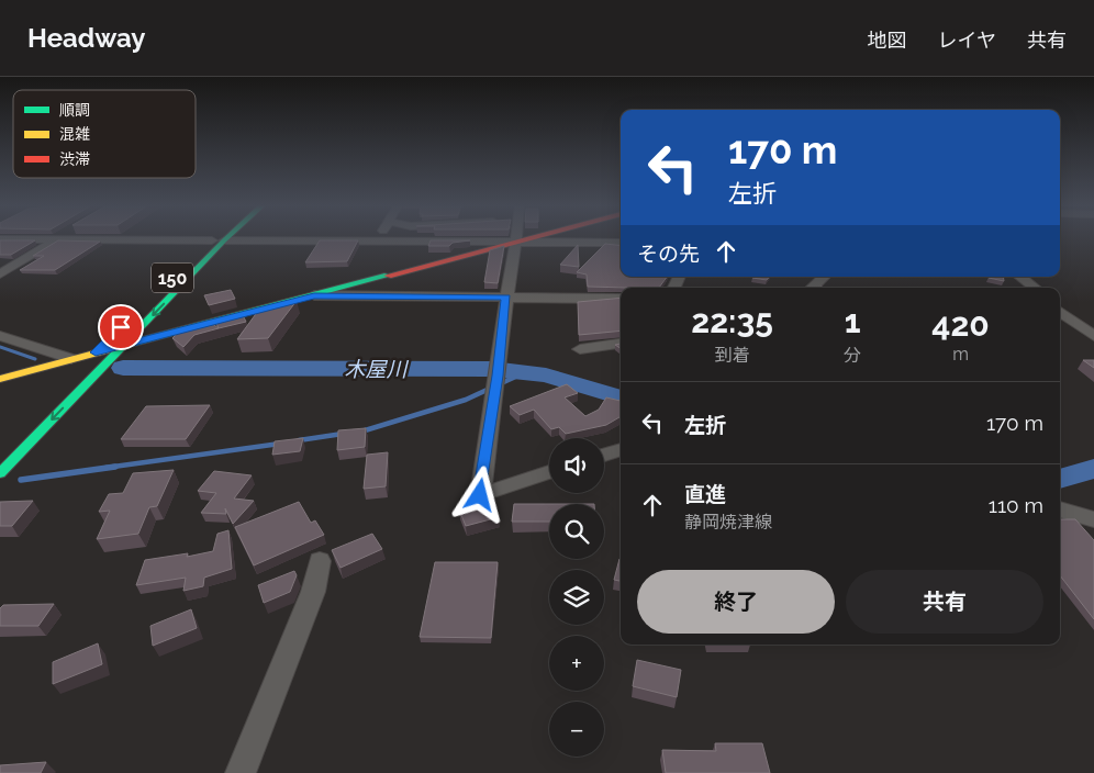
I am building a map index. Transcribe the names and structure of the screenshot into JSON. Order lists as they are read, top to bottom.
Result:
{
  "streets": {
    "main road": ["150"]
  },
  "water": ["木屋川"],
  "legend": ["順調", "混雑", "渋滞"],
  "page": {
    "header": "Headway",
    "nav": ["地図", "レイヤ", "共有"],
    "turn": ["170 m", "左折"],
    "then": "その先",
    "eta": [
      "22:35",
      "到着",
      "1",
      "分",
      "420",
      "m"
    ],
    "list": [
      {
        "name": "左折",
        "value": "170 m"
      },
      {
        "name": "直進",
        "note": "静岡焼津線",
        "value": "110 m"
      }
    ],
    "map_buttons": ["+", "−"],
    "buttons": ["終了", "共有"]
  }
}
